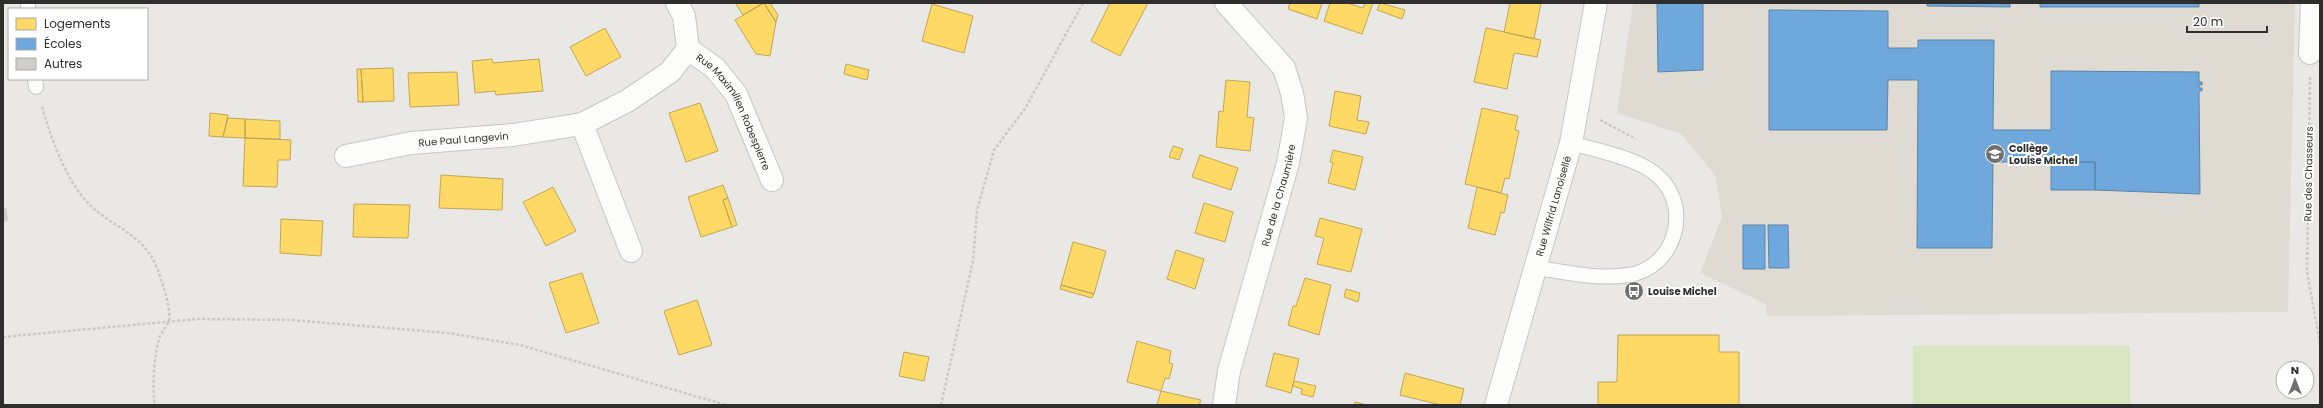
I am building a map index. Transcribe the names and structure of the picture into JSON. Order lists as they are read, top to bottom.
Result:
{
  "streets": {
    "street": [
      "Rue Maximilien Robespierre",
      "Rue Paul Langevin",
      "Rue de la Chaumière",
      "Rue Wilfrid Lanoisellé"
    ],
    "path": ["Rue des Chasseurs"]
  },
  "crossings": [
    ["Rue Maximilien Robespierre", "Rue Paul Langevin"]
  ],
  "places": {
    "school or university": ["Collège Louise Michel"],
    "bus stop": ["Louise Michel"]
  },
  "legend": ["Logements", "Écoles", "Autres"],
  "scale_bar": "20 m",
  "north": "top"
}
